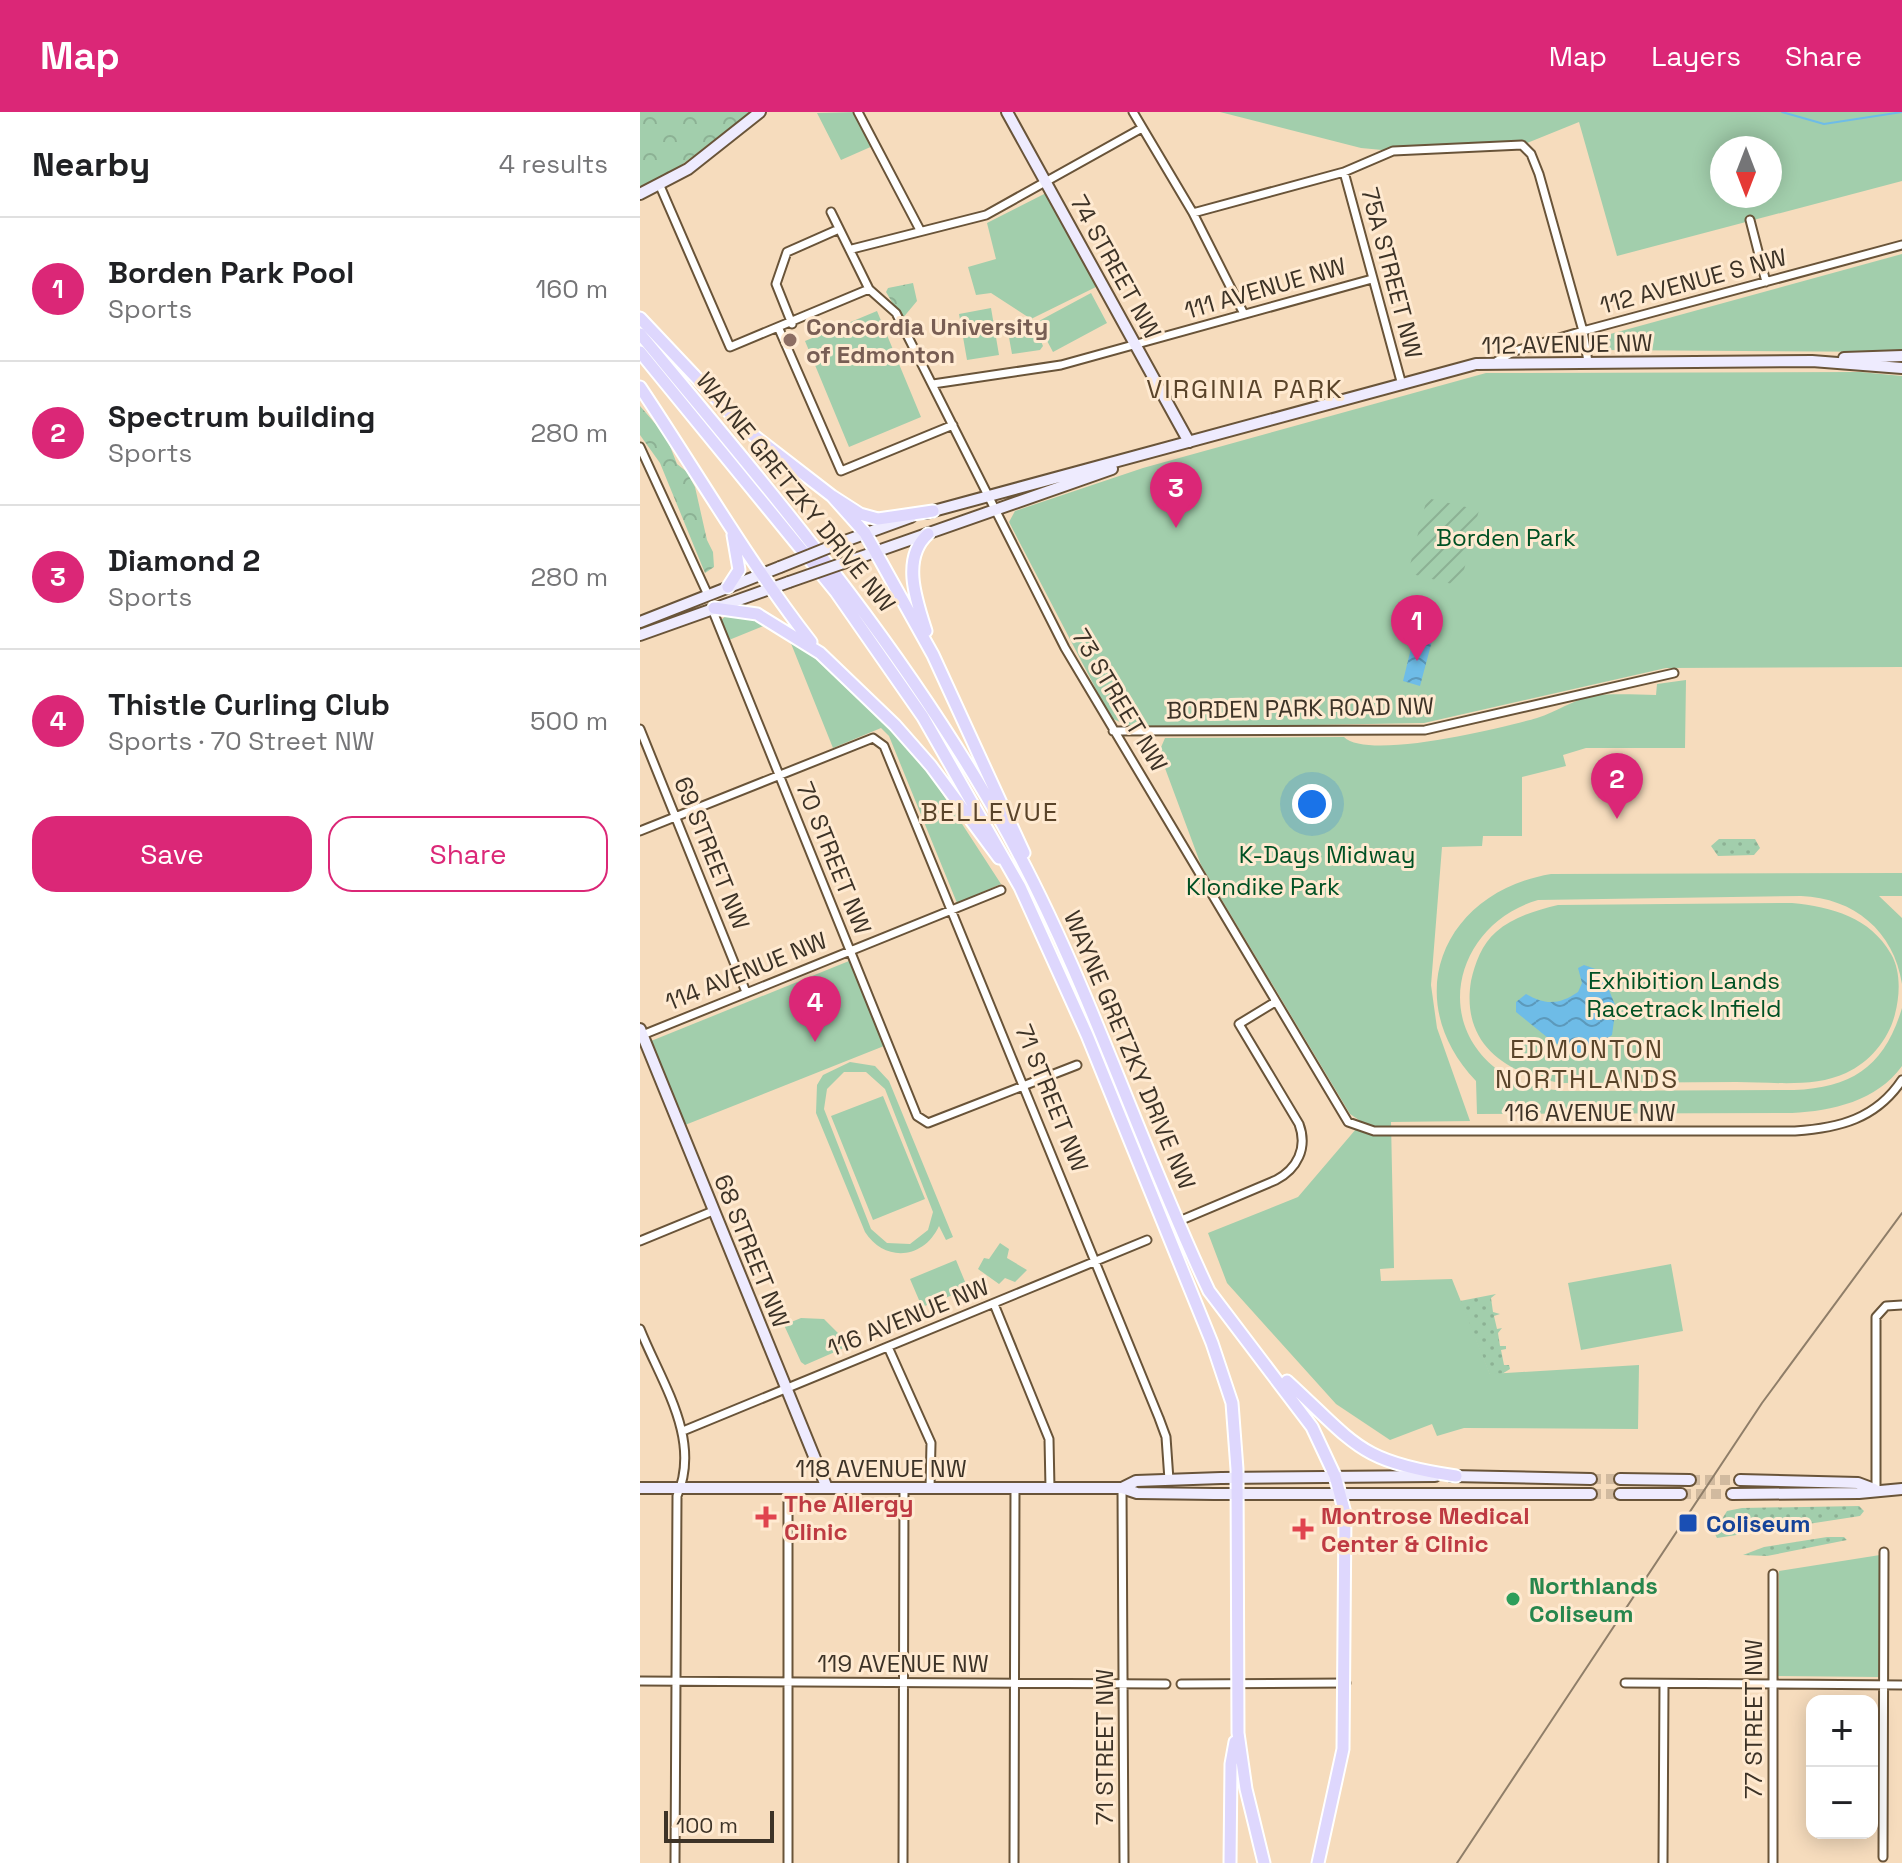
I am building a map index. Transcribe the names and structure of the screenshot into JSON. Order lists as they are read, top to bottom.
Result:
{
  "streets": {
    "main road": [
      "74 STREET NW",
      "112 AVENUE NW",
      "WAYNE GRETZKY DRIVE NW",
      "68 STREET NW",
      "118 AVENUE NW"
    ],
    "street": [
      "75A STREET NW",
      "112 AVENUE S NW",
      "111 AVENUE NW",
      "73 STREET NW",
      "BORDEN PARK ROAD NW",
      "69 STREET NW",
      "70 STREET NW",
      "114 AVENUE NW",
      "71 STREET NW",
      "116 AVENUE NW",
      "119 AVENUE NW",
      "77 STREET NW"
    ]
  },
  "crossings": [
    ["74 STREET NW", "111 AVENUE NW"],
    ["74 STREET NW", "112 AVENUE NW"],
    ["75A STREET NW", "111 AVENUE NW"],
    ["75A STREET NW", "112 AVENUE NW"],
    ["112 AVENUE S NW", "112 AVENUE NW"],
    ["111 AVENUE NW", "73 STREET NW"],
    ["112 AVENUE NW", "73 STREET NW"],
    ["112 AVENUE NW", "70 STREET NW"],
    ["WAYNE GRETZKY DRIVE NW", "118 AVENUE NW"],
    ["73 STREET NW", "BORDEN PARK ROAD NW"],
    ["73 STREET NW", "116 AVENUE NW"],
    ["69 STREET NW", "114 AVENUE NW"],
    ["70 STREET NW", "114 AVENUE NW"],
    ["70 STREET NW", "71 STREET NW"],
    ["114 AVENUE NW", "71 STREET NW"],
    ["114 AVENUE NW", "68 STREET NW"],
    ["71 STREET NW", "116 AVENUE NW"],
    ["71 STREET NW", "118 AVENUE NW"],
    ["71 STREET NW", "119 AVENUE NW"],
    ["116 AVENUE NW", "68 STREET NW"],
    ["68 STREET NW", "118 AVENUE NW"]
  ],
  "districts": ["VIRGINIA PARK", "BELLEVUE", "EDMONTON NORTHLANDS"],
  "parks": [
    "Borden Park",
    "K-Days Midway",
    "Klondike Park",
    "Exhibition Lands Racetrack Infield"
  ],
  "places": {
    "other": ["Concordia University of Edmonton", "Northlands Coliseum"],
    "health": ["The Allergy Clinic", "Montrose Medical Center & Clinic"],
    "transit": ["Coliseum"]
  },
  "scale_bar": "100 m",
  "north": "bottom",
  "page": {
    "header": "Map",
    "nav": ["Map", "Layers", "Share"],
    "heading": ["Nearby", "4 results"],
    "list": [
      {
        "mark": "1",
        "name": "Borden Park Pool",
        "note": "Sports",
        "value": "160 m"
      },
      {
        "mark": "2",
        "name": "Spectrum building",
        "note": "Sports",
        "value": "280 m"
      },
      {
        "mark": "3",
        "name": "Diamond 2",
        "note": "Sports",
        "value": "280 m"
      },
      {
        "mark": "4",
        "name": "Thistle Curling Club",
        "note": "Sports · 70 Street NW",
        "value": "500 m"
      }
    ],
    "pins": [
      "3",
      "1",
      "2",
      "4"
    ],
    "buttons": ["Save", "Share"],
    "map_buttons": ["+", "−"],
    "scale": "100 m"
  }
}
